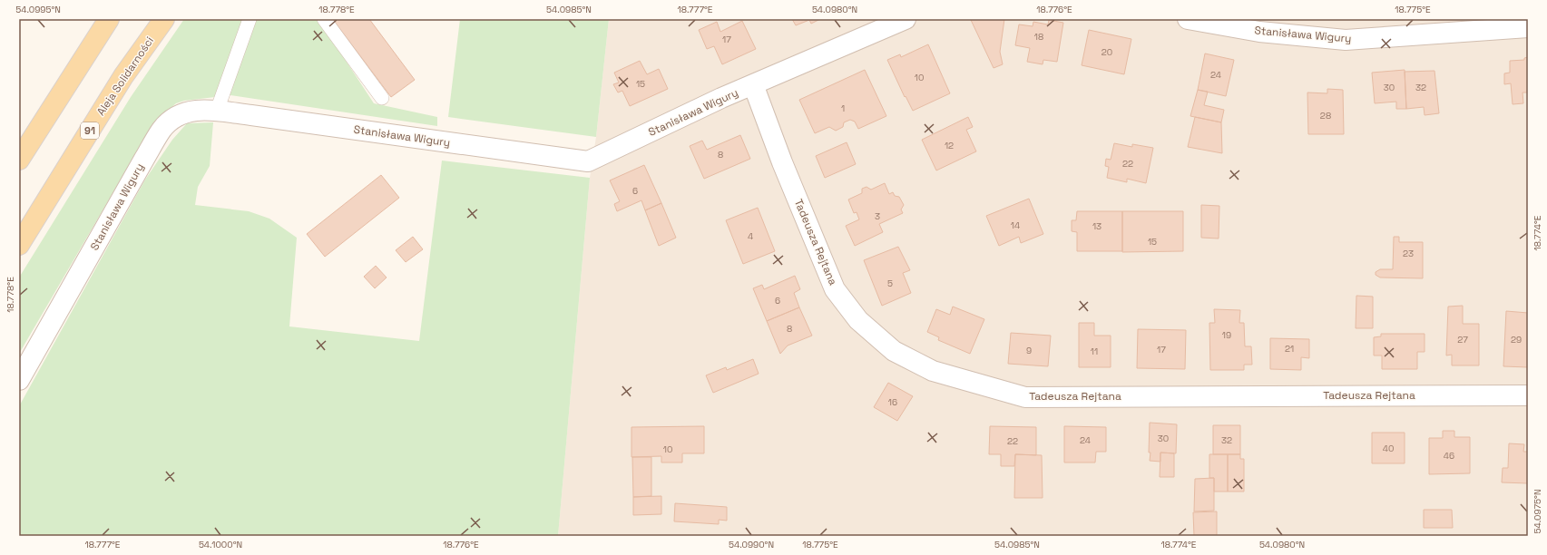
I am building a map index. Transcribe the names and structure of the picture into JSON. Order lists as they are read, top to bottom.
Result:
{
  "streets": {
    "main road": ["Aleja Solidarności", "91"],
    "street": ["Stanisława Wigury", "Tadeusza Rejtana"]
  },
  "crossings": [
    ["Stanisława Wigury", "Tadeusza Rejtana"]
  ],
  "house_numbers": [
    "18",
    "17",
    "20",
    "24",
    "10",
    "15",
    "30",
    "32",
    "1",
    "28",
    "12",
    "8",
    "22",
    "6",
    "3",
    "14",
    "13",
    "4",
    "15",
    "23",
    "5",
    "6",
    "8",
    "19",
    "27",
    "29",
    "21",
    "17",
    "9",
    "11",
    "16",
    "30",
    "24",
    "32",
    "22",
    "40",
    "10",
    "46"
  ],
  "coordinates": [
    "54.0995°N",
    "18.778°E",
    "54.0985°N",
    "18.777°E",
    "54.0980°N",
    "18.776°E",
    "18.775°E",
    "18.774°E",
    "54.0975°N",
    "54.1000°N",
    "54.0990°N"
  ]
}
